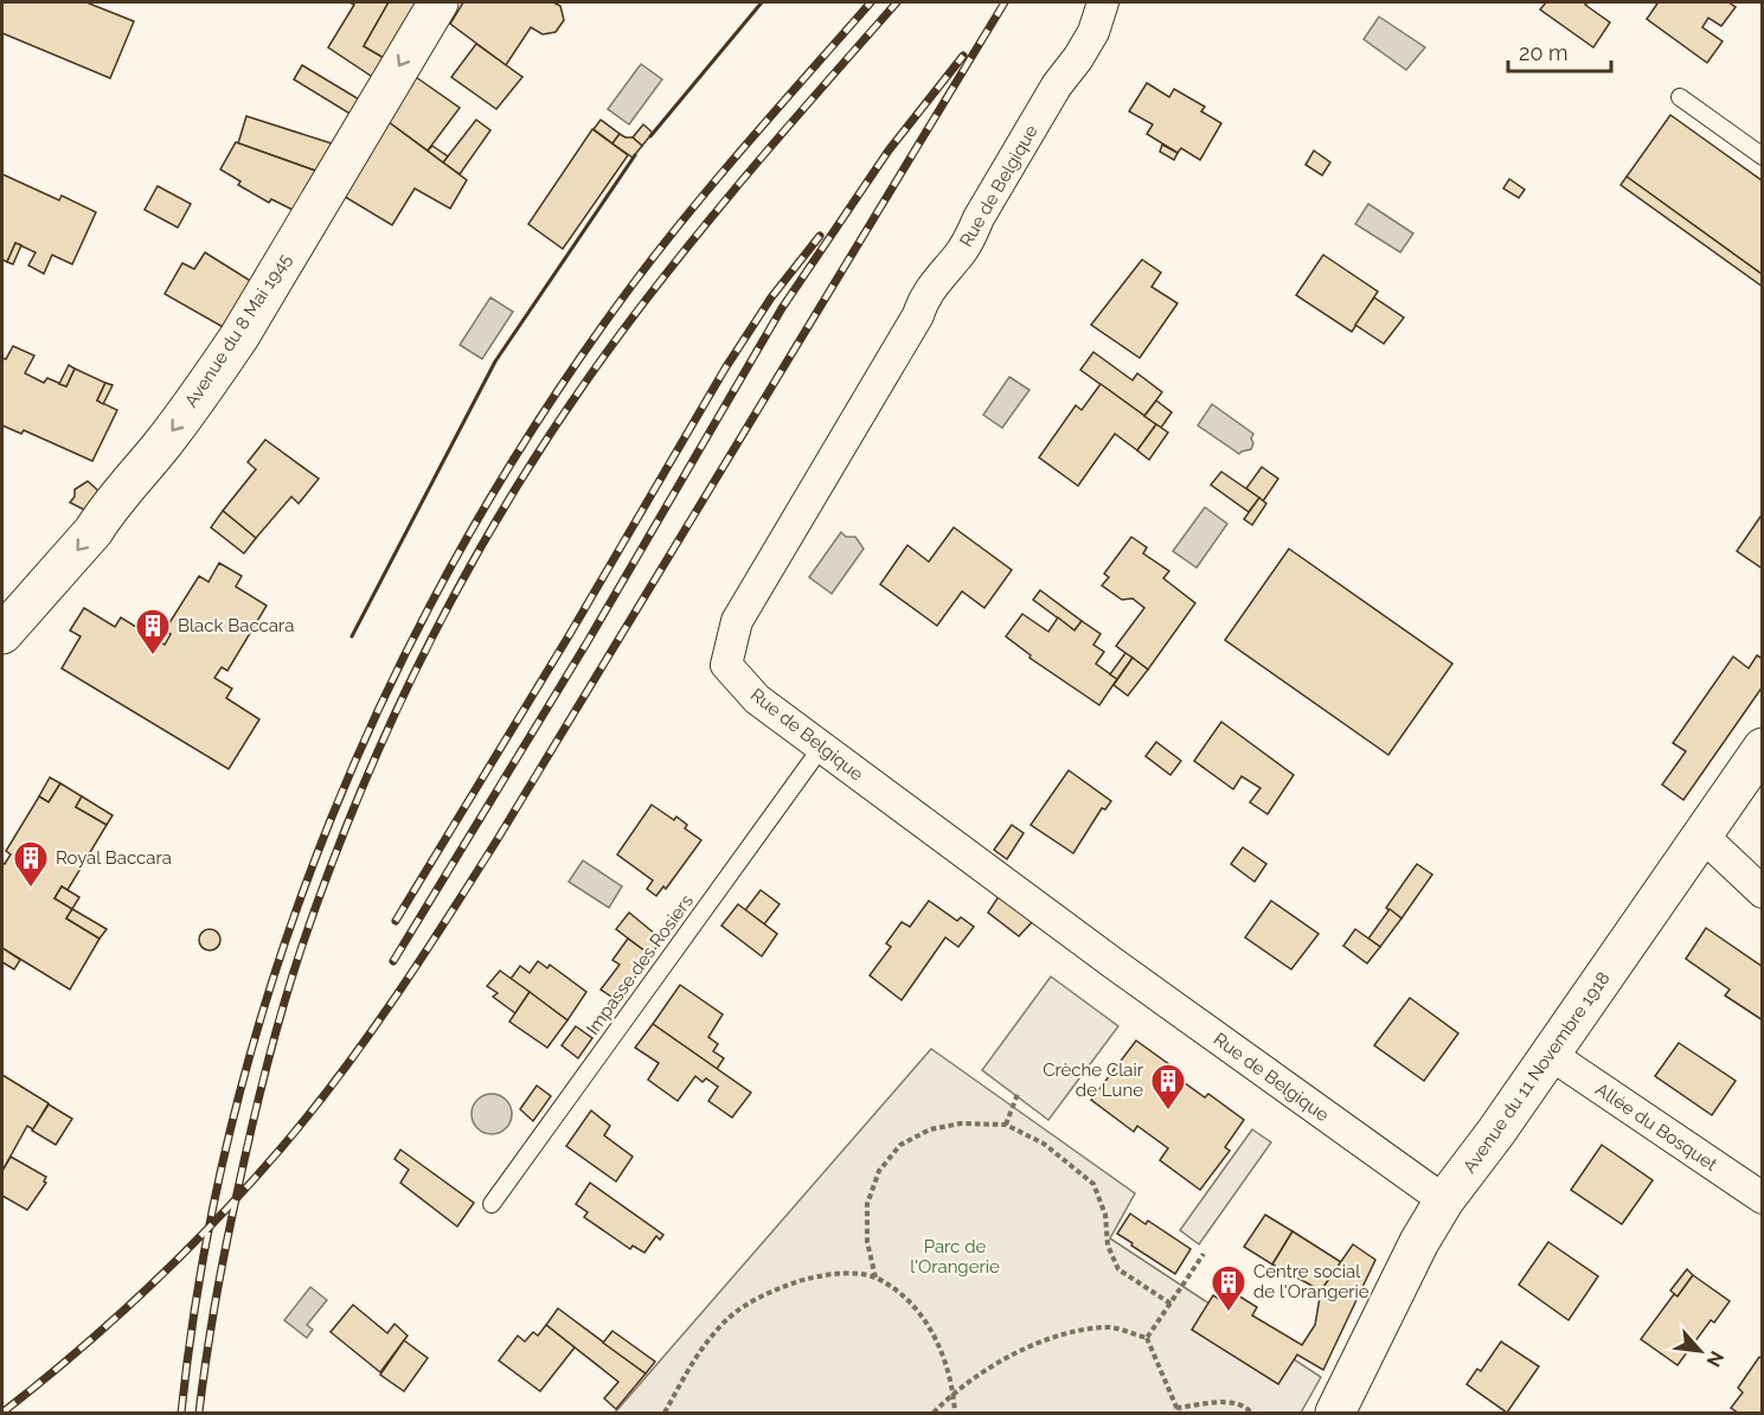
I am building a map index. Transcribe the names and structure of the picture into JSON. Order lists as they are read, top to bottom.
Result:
{
  "streets": {
    "main road": ["Avenue du 8 Mai 1945", "Avenue du 11 Novembre 1918"],
    "street": ["Rue de Belgique", "Allée du Bosquet"],
    "lane": ["Impasse des Rosiers"]
  },
  "crossings": [
    ["Rue de Belgique", "Impasse des Rosiers"],
    ["Rue de Belgique", "Avenue du 11 Novembre 1918"],
    ["Avenue du 11 Novembre 1918", "Allée du Bosquet"]
  ],
  "one_way": ["Avenue du 8 Mai 1945"],
  "parks": ["Parc de l'Orangerie"],
  "places": {
    "building": [
      "Black Baccara",
      "Royal Baccara",
      "Crèche Clair de Lune",
      "Centre social de l'Orangerie"
    ]
  },
  "scale_bar": "20 m",
  "north": "bottom right"
}
